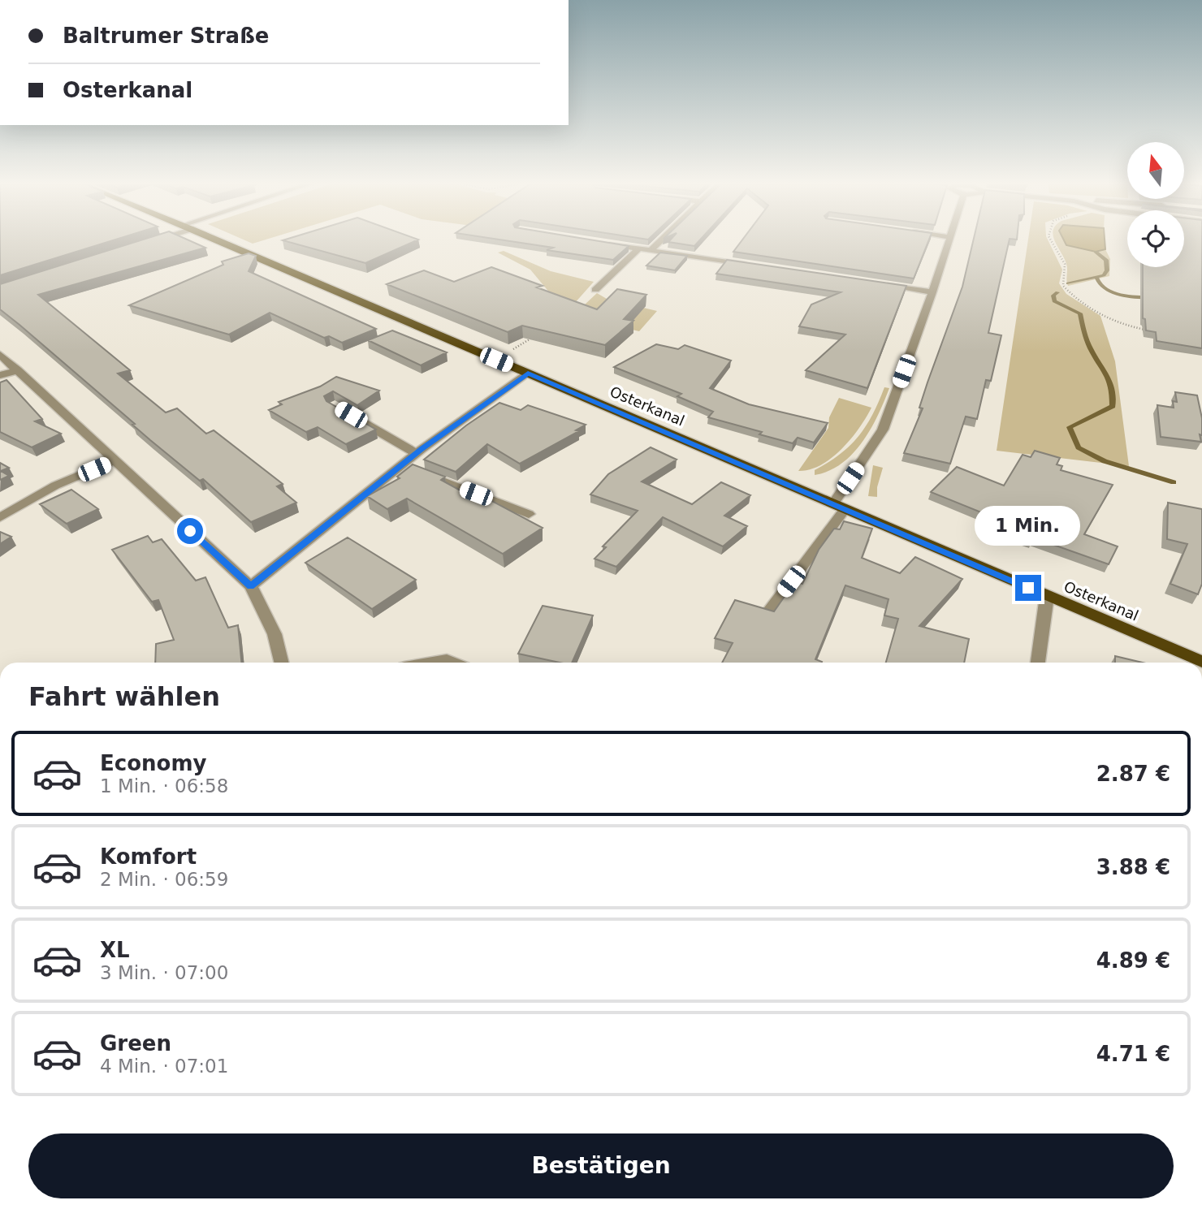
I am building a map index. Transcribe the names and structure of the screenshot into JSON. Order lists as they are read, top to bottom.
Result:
{
  "streets": {
    "main road": ["Osterkanal"]
  },
  "north": "top",
  "page": {
    "banner": ["Baltrumer Straße", "Osterkanal"],
    "bubble": "1 Min.",
    "heading": "Fahrt wählen",
    "list": [
      {
        "name": "Economy",
        "note": "1 Min. · 06:58",
        "value": "2.87 €"
      },
      {
        "name": "Komfort",
        "note": "2 Min. · 06:59",
        "value": "3.88 €"
      },
      {
        "name": "XL",
        "note": "3 Min. · 07:00",
        "value": "4.89 €"
      },
      {
        "name": "Green",
        "note": "4 Min. · 07:01",
        "value": "4.71 €"
      }
    ],
    "buttons": "Bestätigen"
  }
}
